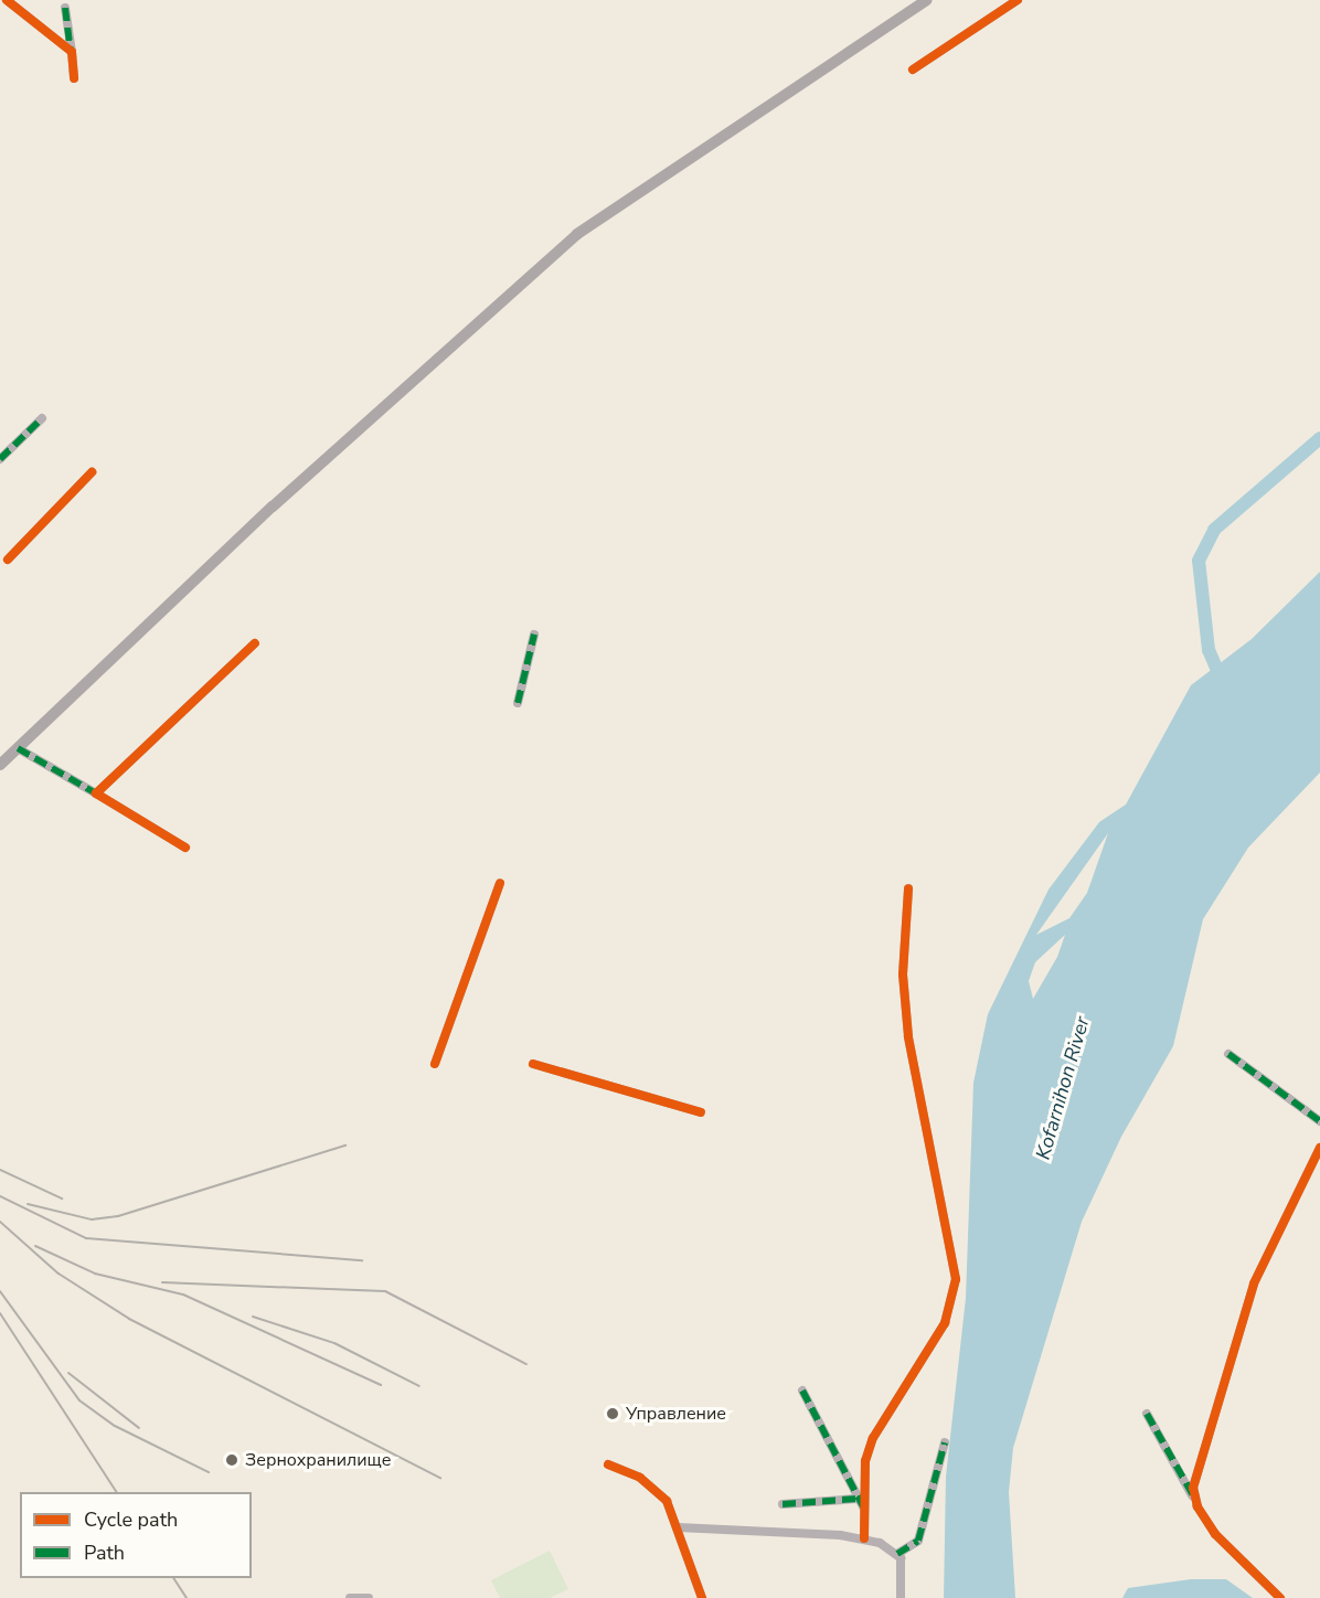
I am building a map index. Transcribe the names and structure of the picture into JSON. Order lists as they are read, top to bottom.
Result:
{
  "water": ["Kofarnihon River"],
  "places": ["Управление", "Зернохранилище"],
  "legend": ["Cycle path", "Path"]
}
